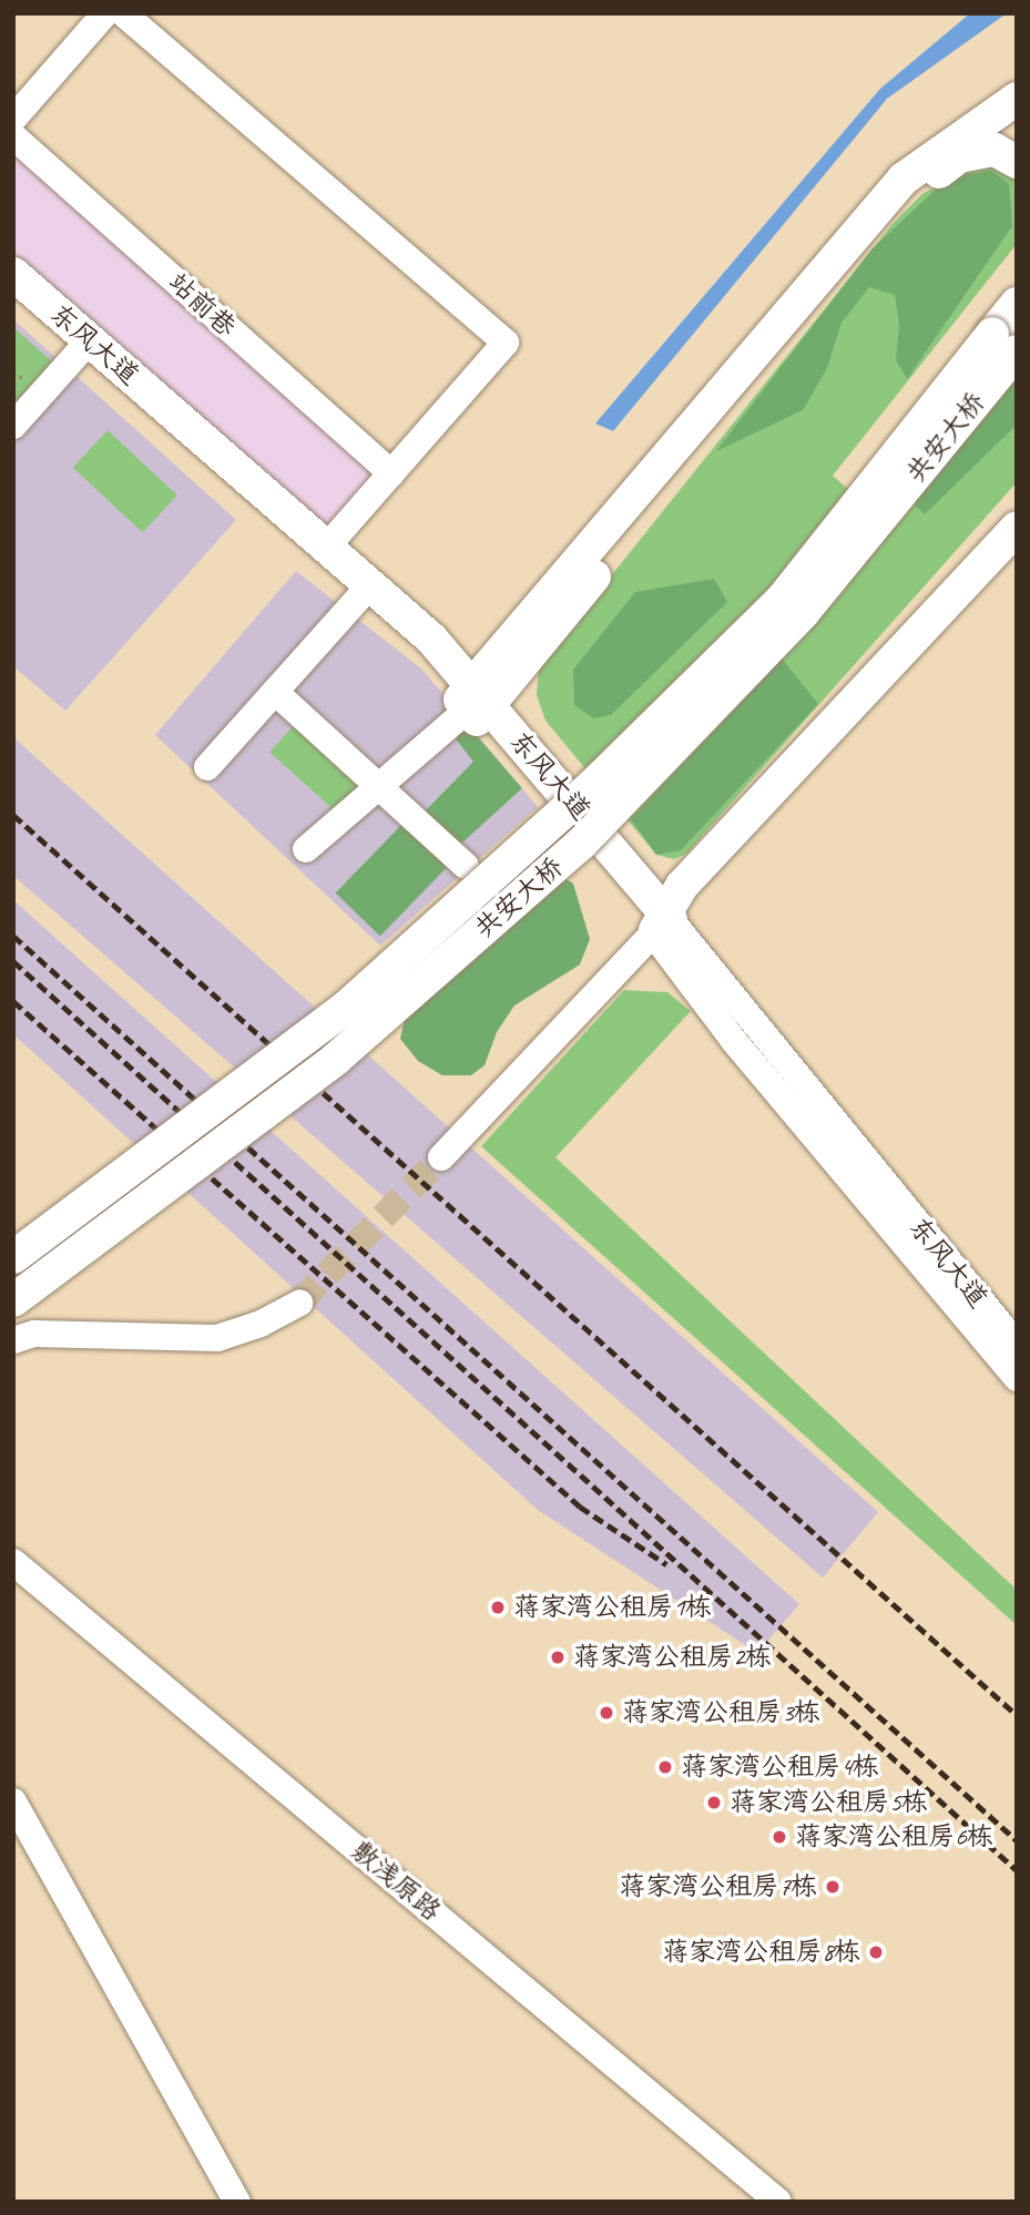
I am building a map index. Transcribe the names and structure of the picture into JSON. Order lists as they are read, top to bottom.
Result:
{
  "streets": {
    "main road": ["东风大道", "共安大桥"],
    "street": ["站前巷", "敷浅原路"]
  },
  "places": [
    "蒋家湾公租房1栋",
    "蒋家湾公租房2栋",
    "蒋家湾公租房3栋",
    "蒋家湾公租房4栋",
    "蒋家湾公租房5栋",
    "蒋家湾公租房6栋",
    "蒋家湾公租房7栋",
    "蒋家湾公租房8栋"
  ]
}
